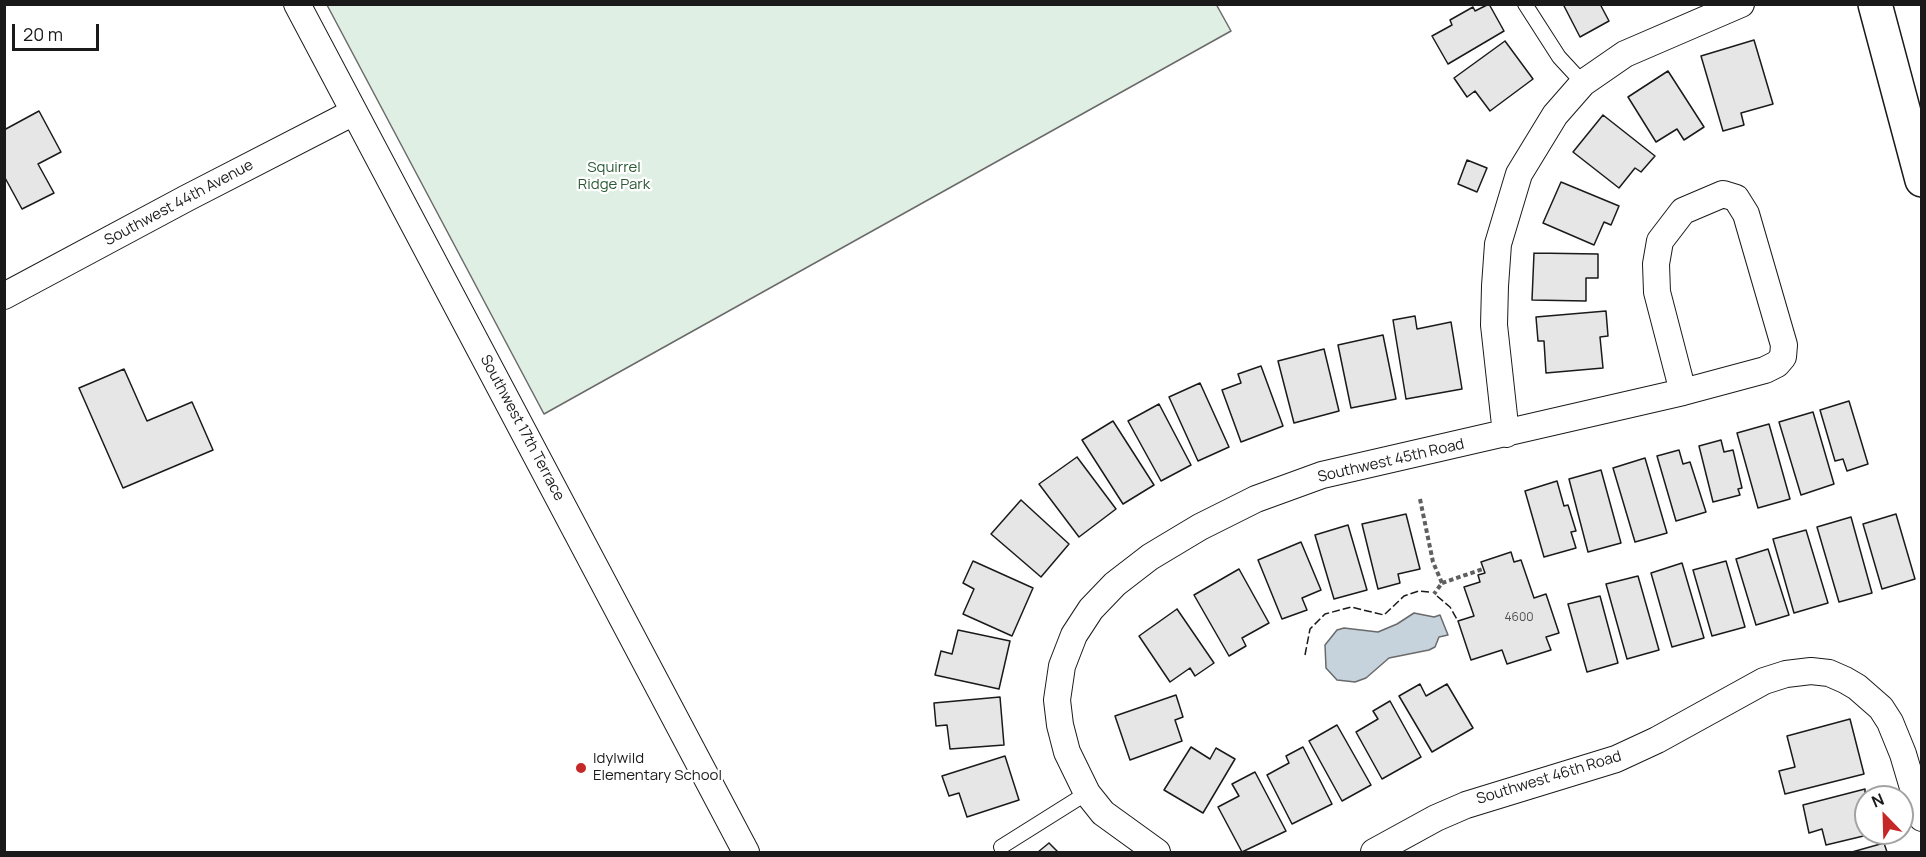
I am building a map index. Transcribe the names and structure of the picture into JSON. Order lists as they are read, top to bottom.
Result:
{
  "streets": {
    "street": [
      "Southwest 44th Avenue",
      "Southwest 17th Terrace",
      "Southwest 45th Road",
      "Southwest 46th Road"
    ]
  },
  "crossings": [
    ["Southwest 44th Avenue", "Southwest 17th Terrace"]
  ],
  "parks": ["Squirrel Ridge Park"],
  "places": ["Idylwild Elementary School"],
  "house_numbers": ["4600"],
  "scale_bar": "20 m",
  "north": "top left"
}
